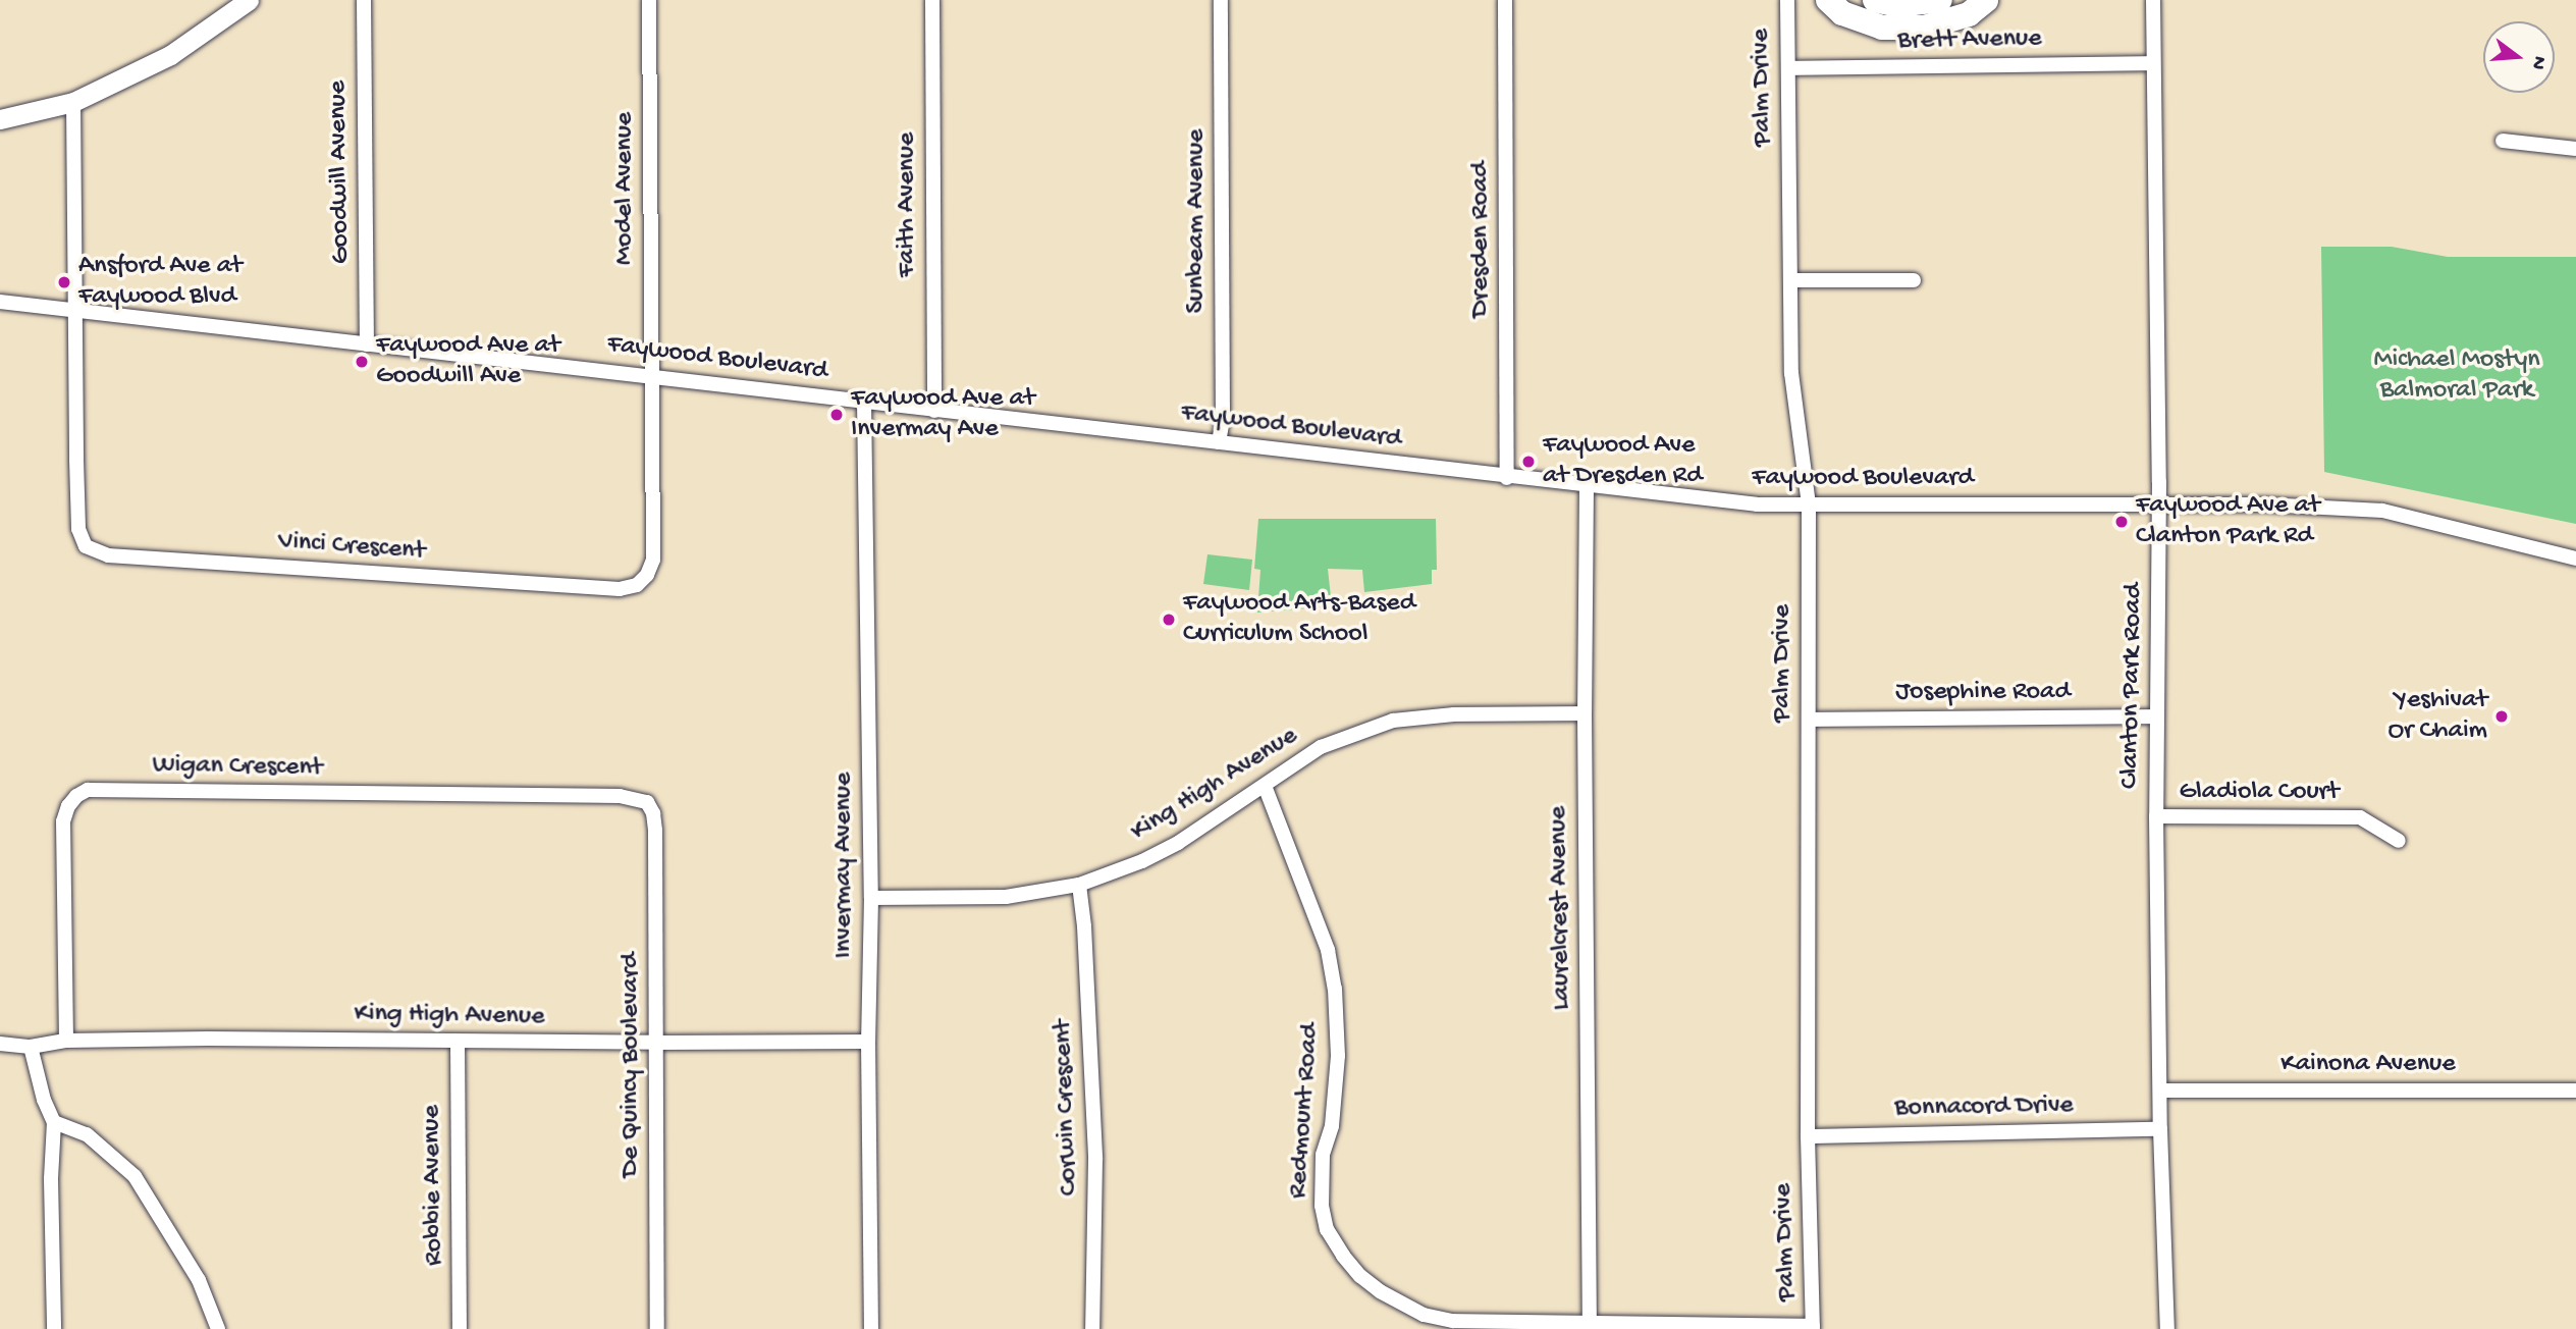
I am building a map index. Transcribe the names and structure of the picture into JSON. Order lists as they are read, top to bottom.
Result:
{
  "streets": {
    "street": [
      "Brett Avenue",
      "Palm Drive",
      "Goodwill Avenue",
      "Model Avenue",
      "Faith Avenue",
      "Sunbeam Avenue",
      "Dresden Road",
      "Faywood Boulevard",
      "Vinci Crescent",
      "Clanton Park Road",
      "Josephine Road",
      "Wigan Crescent",
      "King High Avenue",
      "Gladiola Court",
      "Invermay Avenue",
      "Laurelcrest Avenue",
      "De Quincy Boulevard",
      "Kainona Avenue",
      "Corwin Crescent",
      "Bonnacord Drive",
      "Redmount Road",
      "Robbie Avenue"
    ]
  },
  "crossings": [
    ["Brett Avenue", "Palm Drive"],
    ["Brett Avenue", "Clanton Park Road"],
    ["Palm Drive", "Faywood Boulevard"],
    ["Palm Drive", "Josephine Road"],
    ["Palm Drive", "Bonnacord Drive"],
    ["Palm Drive", "Redmount Road"],
    ["Goodwill Avenue", "Faywood Boulevard"],
    ["Model Avenue", "Faywood Boulevard"],
    ["Model Avenue", "Vinci Crescent"],
    ["Faith Avenue", "Faywood Boulevard"],
    ["Sunbeam Avenue", "Faywood Boulevard"],
    ["Dresden Road", "Faywood Boulevard"],
    ["Faywood Boulevard", "Vinci Crescent"],
    ["Faywood Boulevard", "Clanton Park Road"],
    ["Faywood Boulevard", "Invermay Avenue"],
    ["Faywood Boulevard", "Laurelcrest Avenue"],
    ["Clanton Park Road", "Josephine Road"],
    ["Clanton Park Road", "Gladiola Court"],
    ["Clanton Park Road", "Kainona Avenue"],
    ["Clanton Park Road", "Bonnacord Drive"],
    ["Wigan Crescent", "King High Avenue"],
    ["Wigan Crescent", "De Quincy Boulevard"],
    ["King High Avenue", "Invermay Avenue"],
    ["King High Avenue", "Laurelcrest Avenue"],
    ["King High Avenue", "De Quincy Boulevard"],
    ["King High Avenue", "Corwin Crescent"],
    ["King High Avenue", "Redmount Road"],
    ["King High Avenue", "Robbie Avenue"],
    ["Laurelcrest Avenue", "Redmount Road"]
  ],
  "parks": ["Michael Mostyn Balmoral Park"],
  "places": [
    "Ansford Ave at Faywood Blvd",
    "Faywood Ave at Goodwill Ave",
    "Faywood Ave at Invermay Ave",
    "Faywood Ave at Dresden Rd",
    "Faywood Ave at Clanton Park Rd",
    "Faywood Arts-Based Curriculum School",
    "Yeshivat Or Chaim"
  ],
  "north": "right"
}
